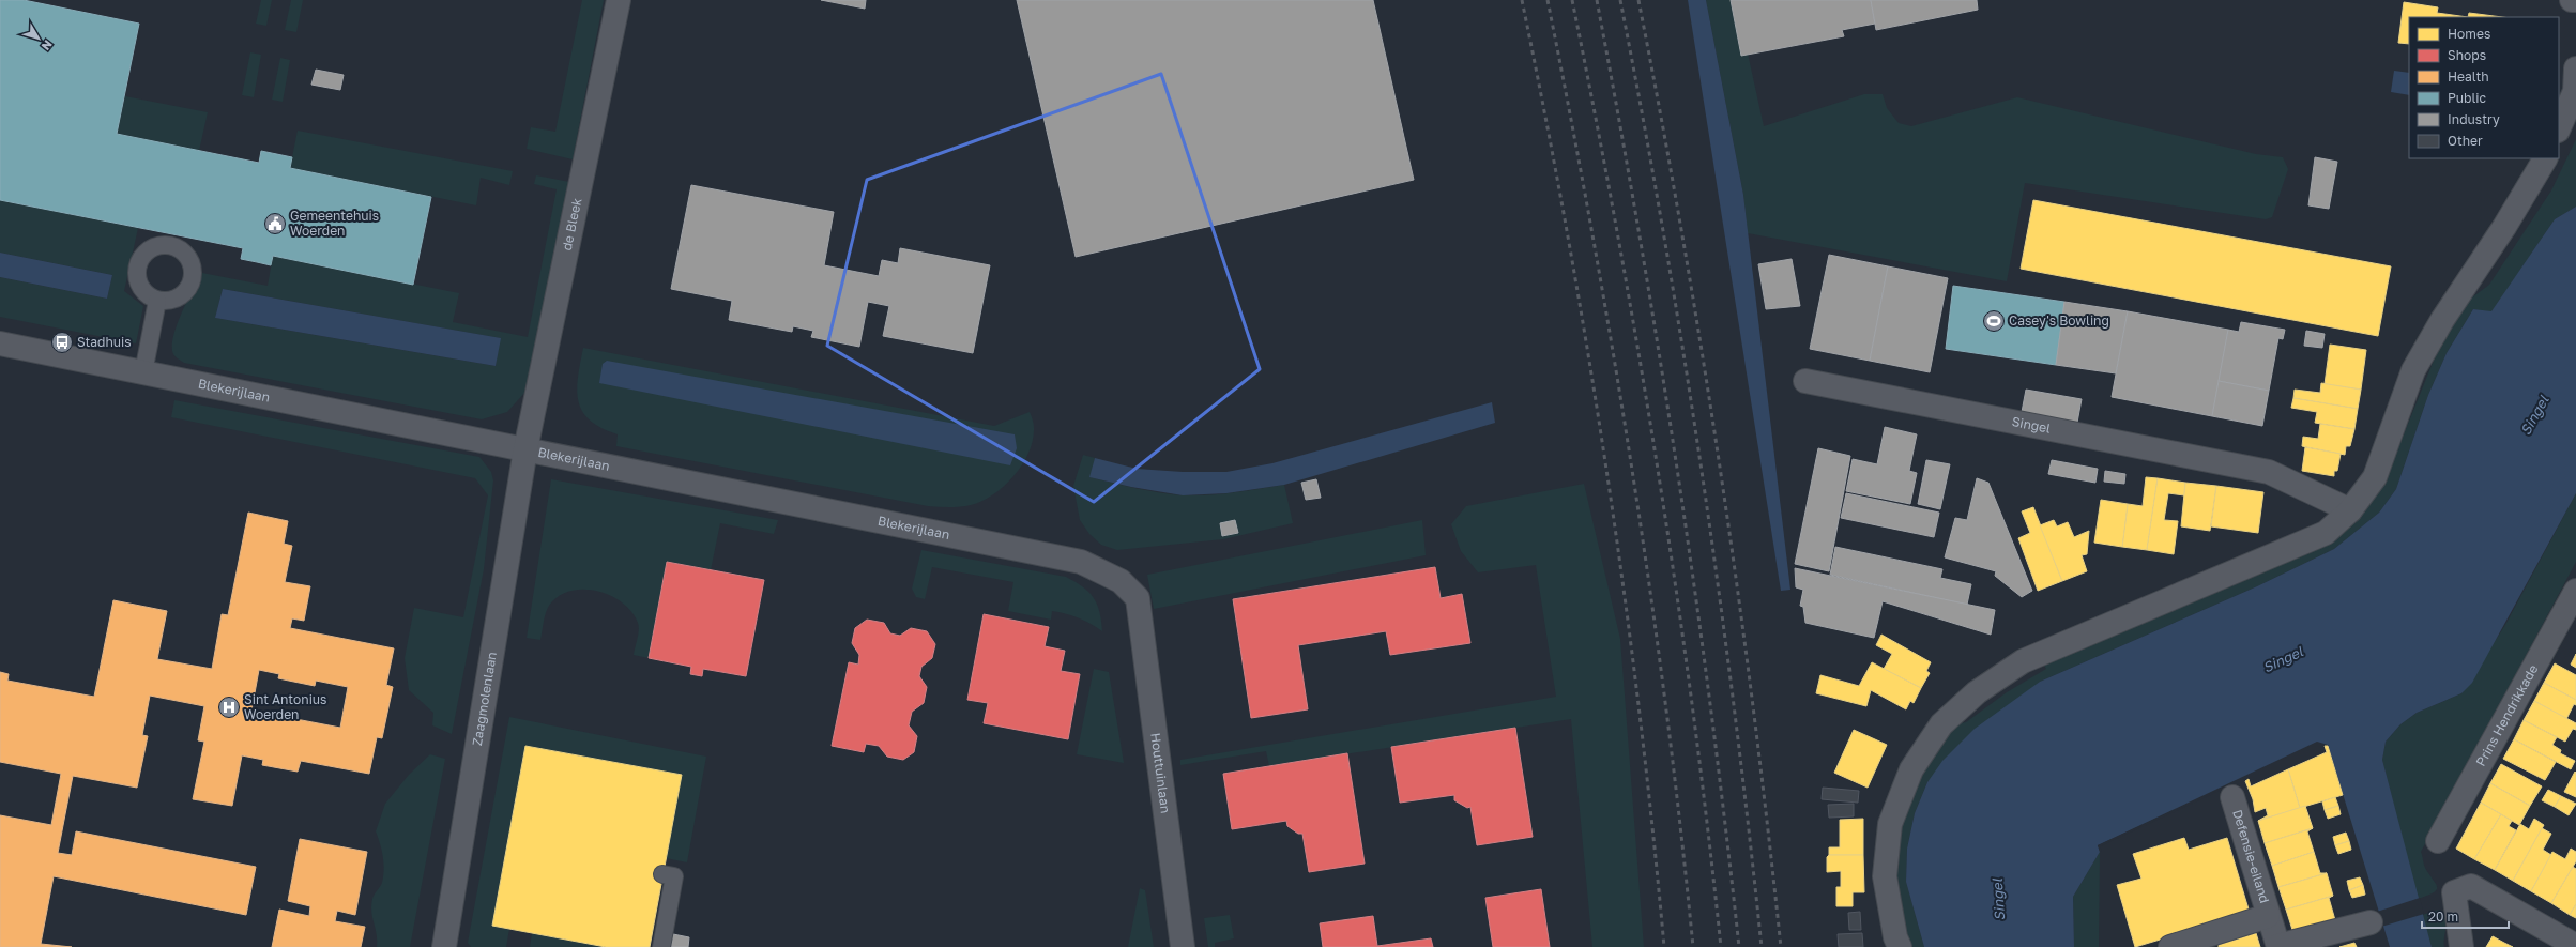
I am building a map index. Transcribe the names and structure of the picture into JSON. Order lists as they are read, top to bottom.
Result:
{
  "streets": {
    "street": [
      "de Bleek",
      "Blekerijlaan",
      "Singel",
      "Zaagmolenlaan",
      "Prins Hendrikkade",
      "Houttuinlaan",
      "Defensie-eiland"
    ]
  },
  "crossings": [
    ["de Bleek", "Blekerijlaan"],
    ["de Bleek", "Zaagmolenlaan"],
    ["Blekerijlaan", "Zaagmolenlaan"],
    ["Blekerijlaan", "Houttuinlaan"]
  ],
  "water": ["Singel"],
  "places": {
    "public building": ["Gemeentehuis Woerden"],
    "sports": ["Casey's Bowling"],
    "bus stop": ["Stadhuis"],
    "hospital": ["Sint Antonius Woerden"]
  },
  "legend": [
    "Homes",
    "Shops",
    "Health",
    "Public",
    "Industry",
    "Other"
  ],
  "scale_bar": "20 m",
  "north": "bottom right"
}
